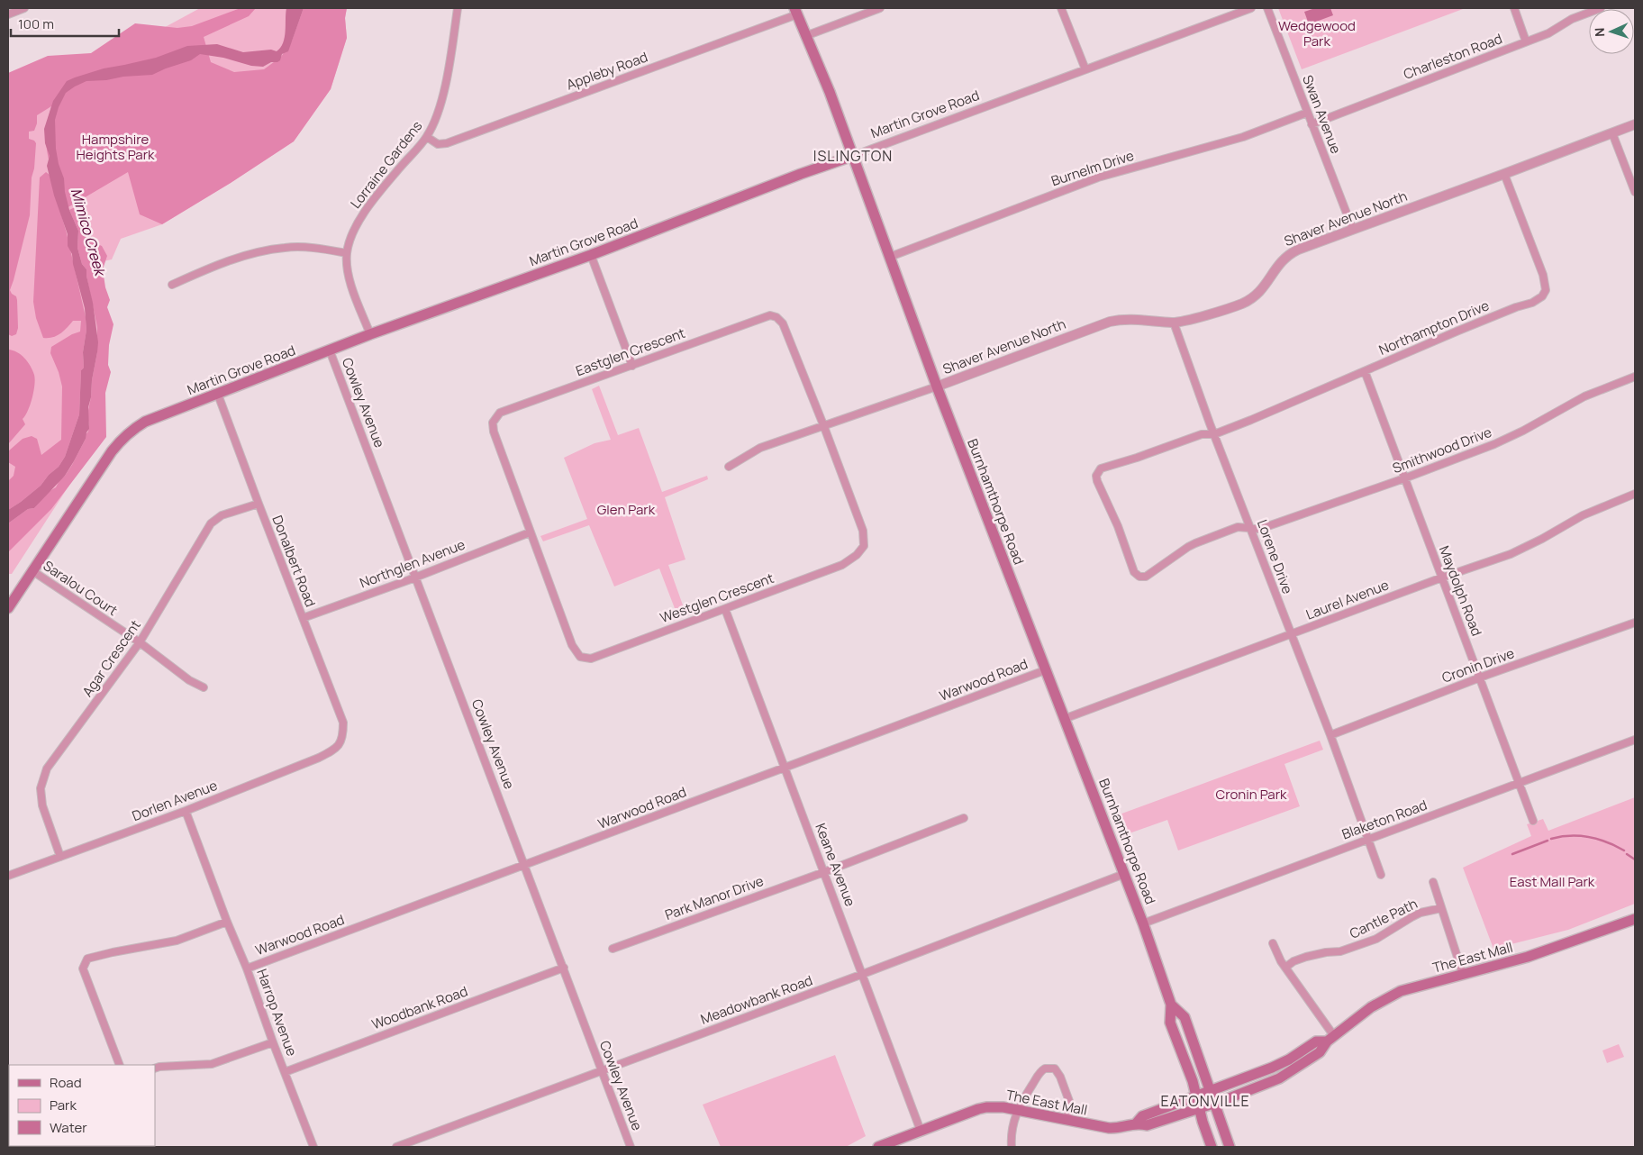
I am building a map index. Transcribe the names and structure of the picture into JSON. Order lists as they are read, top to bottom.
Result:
{
  "streets": {
    "main road": ["Martin Grove Road", "Burnhamthorpe Road", "The East Mall"],
    "street": [
      "Charleston Road",
      "Appleby Road",
      "Swan Avenue",
      "Lorraine Gardens",
      "Burnelm Drive",
      "Shaver Avenue North",
      "Northampton Drive",
      "Eastglen Crescent",
      "Cowley Avenue",
      "Smithwood Drive",
      "Lorene Drive",
      "Donalbert Road",
      "Northglen Avenue",
      "Saralou Court",
      "Maydolph Road",
      "Westglen Crescent",
      "Laurel Avenue",
      "Agar Crescent",
      "Cronin Drive",
      "Warwood Road",
      "Dorlen Avenue",
      "Blaketon Road",
      "Keane Avenue",
      "Park Manor Drive",
      "Cantle Path",
      "Meadowbank Road",
      "Woodbank Road",
      "Harrop Avenue"
    ]
  },
  "crossings": [
    ["Charleston Road", "Swan Avenue"],
    ["Appleby Road", "Lorraine Gardens"],
    ["Appleby Road", "Burnhamthorpe Road"],
    ["Martin Grove Road", "Lorraine Gardens"],
    ["Martin Grove Road", "Cowley Avenue"],
    ["Martin Grove Road", "Burnhamthorpe Road"],
    ["Martin Grove Road", "Donalbert Road"],
    ["Martin Grove Road", "Saralou Court"],
    ["Swan Avenue", "Burnelm Drive"],
    ["Swan Avenue", "Shaver Avenue North"],
    ["Burnelm Drive", "Burnhamthorpe Road"],
    ["Shaver Avenue North", "Northampton Drive"],
    ["Shaver Avenue North", "Eastglen Crescent"],
    ["Shaver Avenue North", "Burnhamthorpe Road"],
    ["Shaver Avenue North", "Lorene Drive"],
    ["Shaver Avenue North", "Westglen Crescent"],
    ["Northampton Drive", "Smithwood Drive"],
    ["Northampton Drive", "Lorene Drive"],
    ["Northampton Drive", "Maydolph Road"],
    ["Eastglen Crescent", "Northglen Avenue"],
    ["Eastglen Crescent", "Westglen Crescent"],
    ["Cowley Avenue", "Northglen Avenue"],
    ["Cowley Avenue", "Warwood Road"],
    ["Cowley Avenue", "Meadowbank Road"],
    ["Cowley Avenue", "Woodbank Road"],
    ["Smithwood Drive", "Lorene Drive"],
    ["Smithwood Drive", "Maydolph Road"],
    ["Burnhamthorpe Road", "Laurel Avenue"],
    ["Burnhamthorpe Road", "Warwood Road"],
    ["Burnhamthorpe Road", "Blaketon Road"],
    ["Burnhamthorpe Road", "The East Mall"],
    ["Burnhamthorpe Road", "Meadowbank Road"],
    ["Lorene Drive", "Laurel Avenue"],
    ["Lorene Drive", "Cronin Drive"],
    ["Lorene Drive", "Blaketon Road"],
    ["Donalbert Road", "Northglen Avenue"],
    ["Donalbert Road", "Agar Crescent"],
    ["Donalbert Road", "Dorlen Avenue"],
    ["Northglen Avenue", "Westglen Crescent"],
    ["Saralou Court", "Agar Crescent"],
    ["Maydolph Road", "Laurel Avenue"],
    ["Maydolph Road", "Cronin Drive"],
    ["Maydolph Road", "Blaketon Road"],
    ["Westglen Crescent", "Keane Avenue"],
    ["Agar Crescent", "Dorlen Avenue"],
    ["Warwood Road", "Keane Avenue"],
    ["Warwood Road", "Harrop Avenue"],
    ["Dorlen Avenue", "Harrop Avenue"],
    ["Keane Avenue", "Park Manor Drive"],
    ["Keane Avenue", "The East Mall"],
    ["Keane Avenue", "Meadowbank Road"],
    ["Woodbank Road", "Harrop Avenue"]
  ],
  "districts": ["ISLINGTON", "EATONVILLE"],
  "water": ["Mimico Creek"],
  "parks": [
    "Wedgewood Park",
    "Hampshire Heights Park",
    "Glen Park",
    "Cronin Park",
    "East Mall Park"
  ],
  "legend": ["Road", "Park", "Water"],
  "scale_bar": "100 m",
  "north": "left"
}
